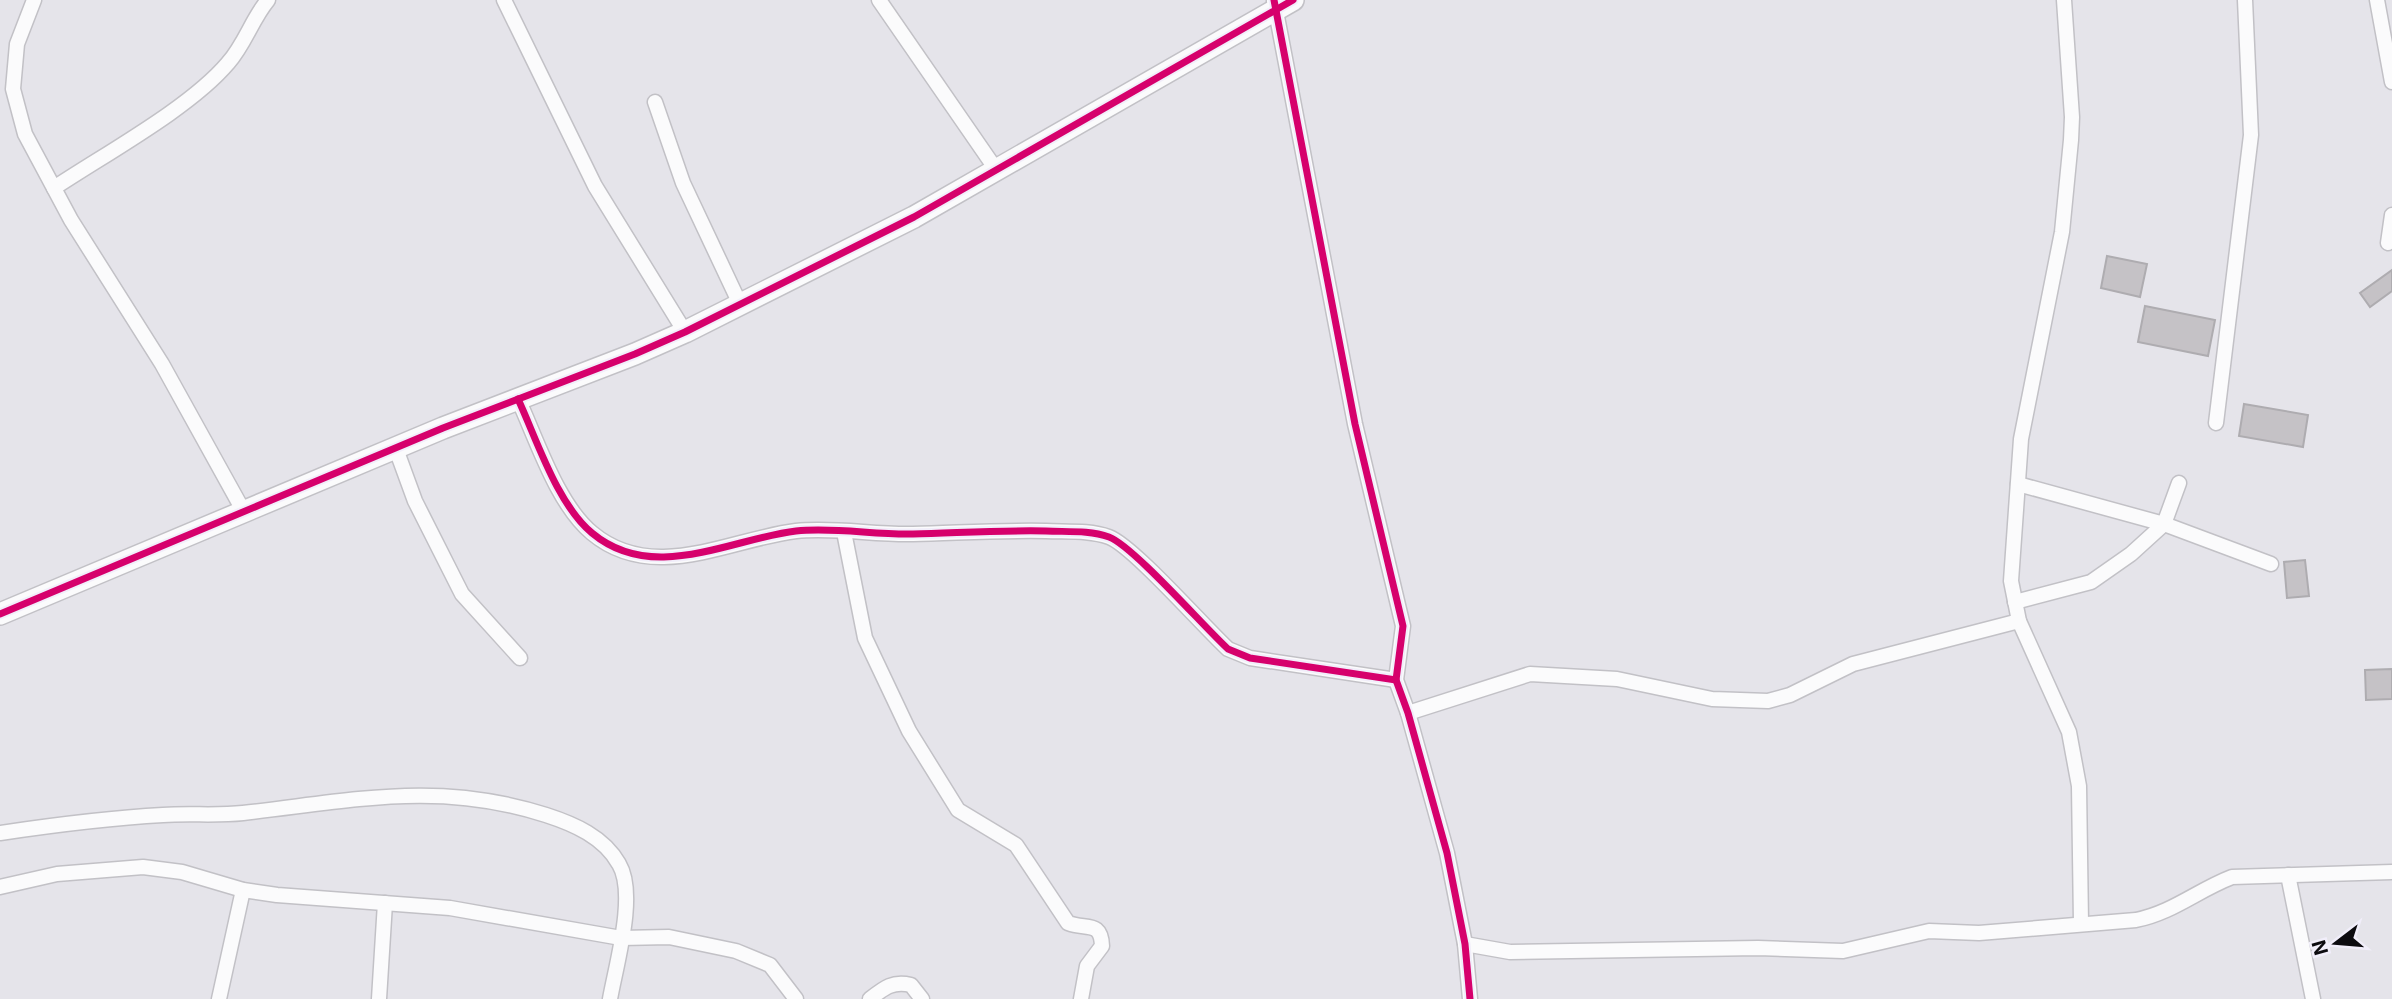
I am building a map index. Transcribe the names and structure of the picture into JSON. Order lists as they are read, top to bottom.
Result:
{
  "north": "left"
}
